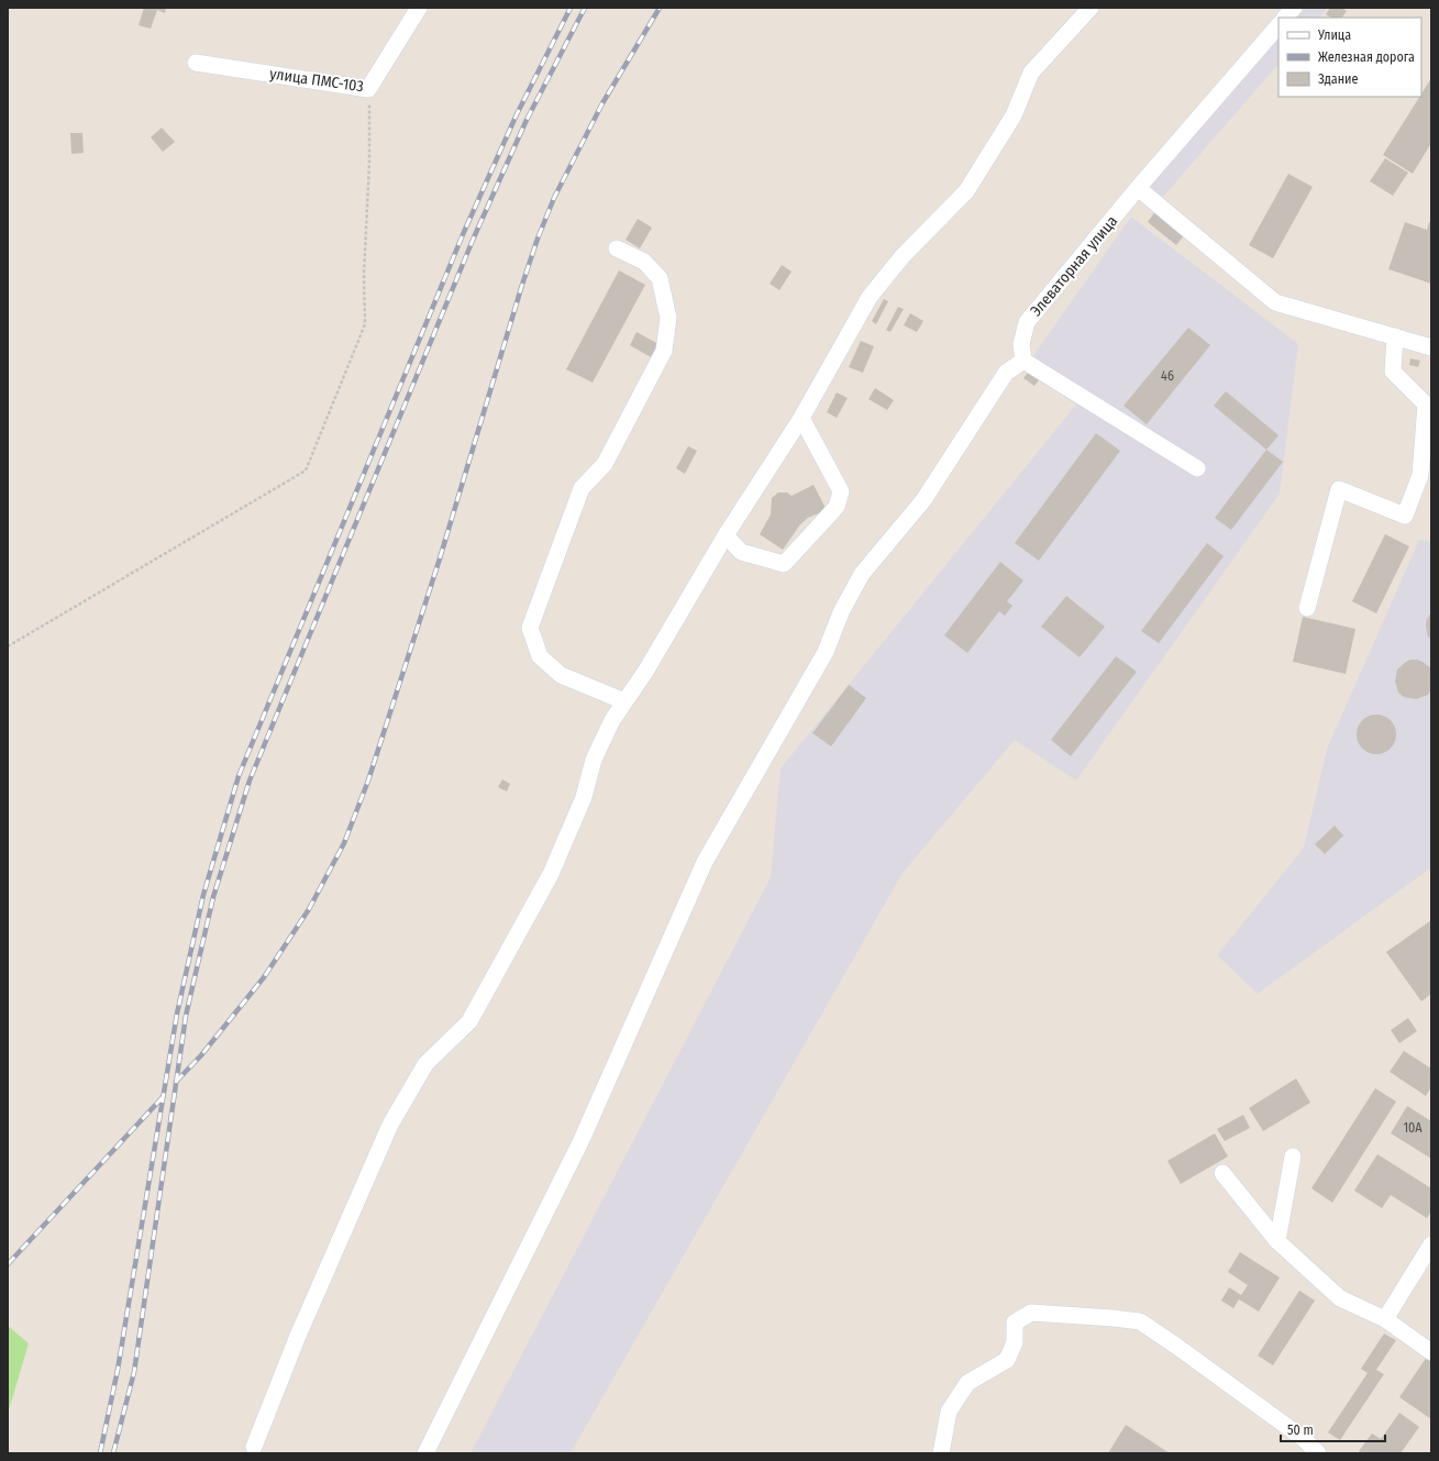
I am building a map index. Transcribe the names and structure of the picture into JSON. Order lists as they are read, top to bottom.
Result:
{
  "streets": {
    "street": ["улица ПМС-103", "Элеваторная улица"]
  },
  "house_numbers": ["46", "10А"],
  "legend": ["Улица", "Железная дорога", "Здание"],
  "scale_bar": "50 m"
}
